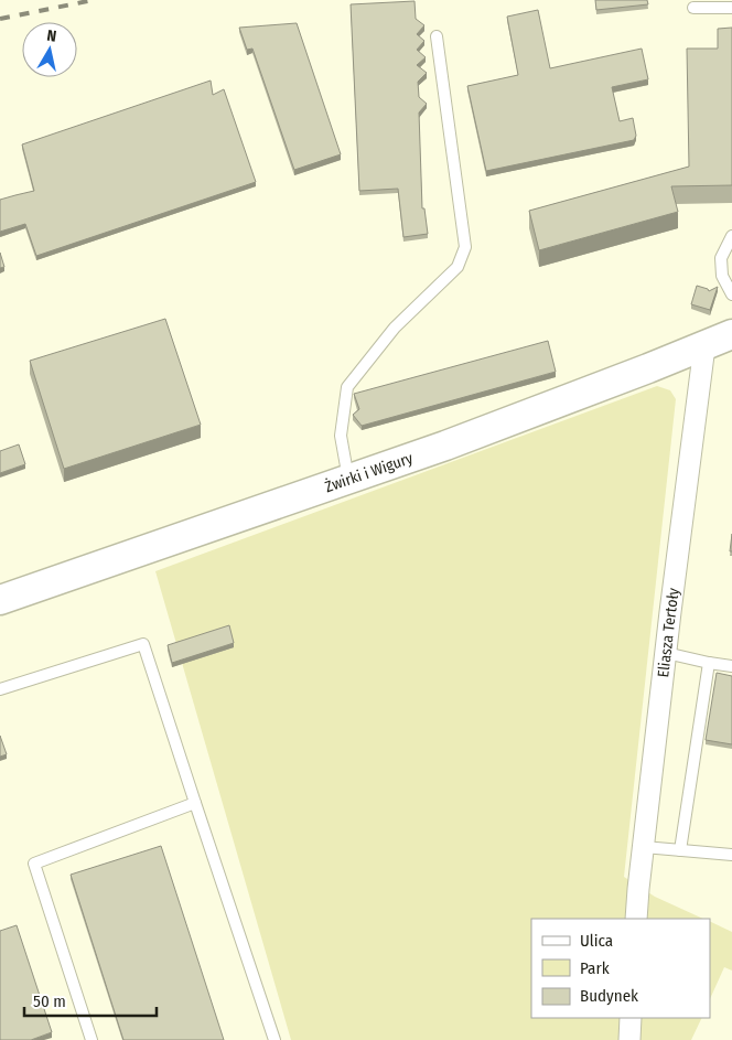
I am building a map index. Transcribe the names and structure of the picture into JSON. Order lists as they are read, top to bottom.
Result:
{
  "streets": {
    "street": ["Żwirki i Wigury", "Eliasza Tertoły"]
  },
  "crossings": [
    ["Żwirki i Wigury", "Eliasza Tertoły"]
  ],
  "legend": ["Ulica", "Park", "Budynek"],
  "scale_bar": "50 m",
  "north": "top"
}
